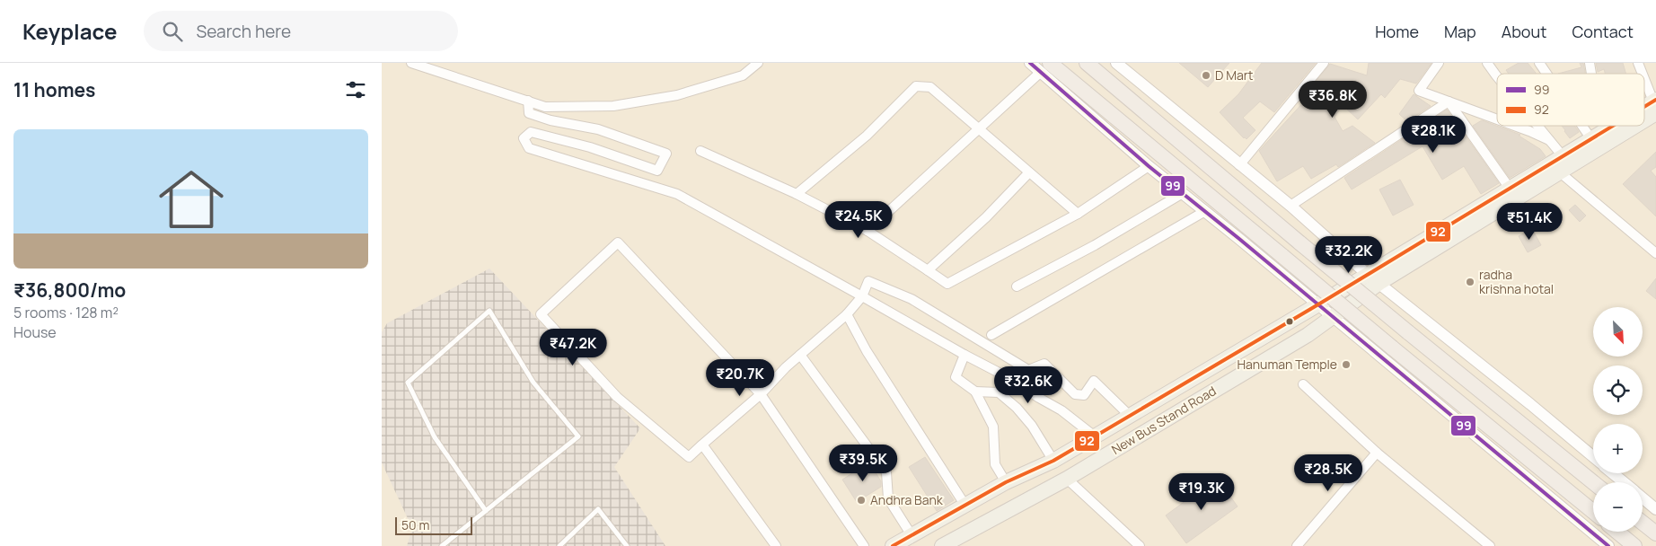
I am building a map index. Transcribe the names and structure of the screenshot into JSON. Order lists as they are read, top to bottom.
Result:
{
  "streets": {
    "main road": ["New Bus Stand Road"]
  },
  "places": [
    "D Mart",
    "radha krishna hotal",
    "Hanuman Temple",
    "Andhra Bank"
  ],
  "lines": ["transit line 99", "transit line 92"],
  "legend": ["99", "92"],
  "scale_bar": "50 m",
  "north": "bottom right",
  "page": {
    "header": "Keyplace",
    "search": "Search here",
    "nav": [
      "Home",
      "Map",
      "About",
      "Contact"
    ],
    "heading": "11 homes",
    "price": [
      "₹36.8K",
      "₹28.1K",
      "₹24.5K",
      "₹51.4K",
      "₹32.2K",
      "₹47.2K",
      "₹20.7K",
      "₹32.6K",
      "₹39.5K",
      "₹28.5K",
      "₹19.3K"
    ],
    "list": [
      {
        "name": "₹36,800/mo",
        "note": "5 rooms · 128 m² · House"
      }
    ],
    "map_buttons": ["+", "−"],
    "scale": "50 m"
  }
}
